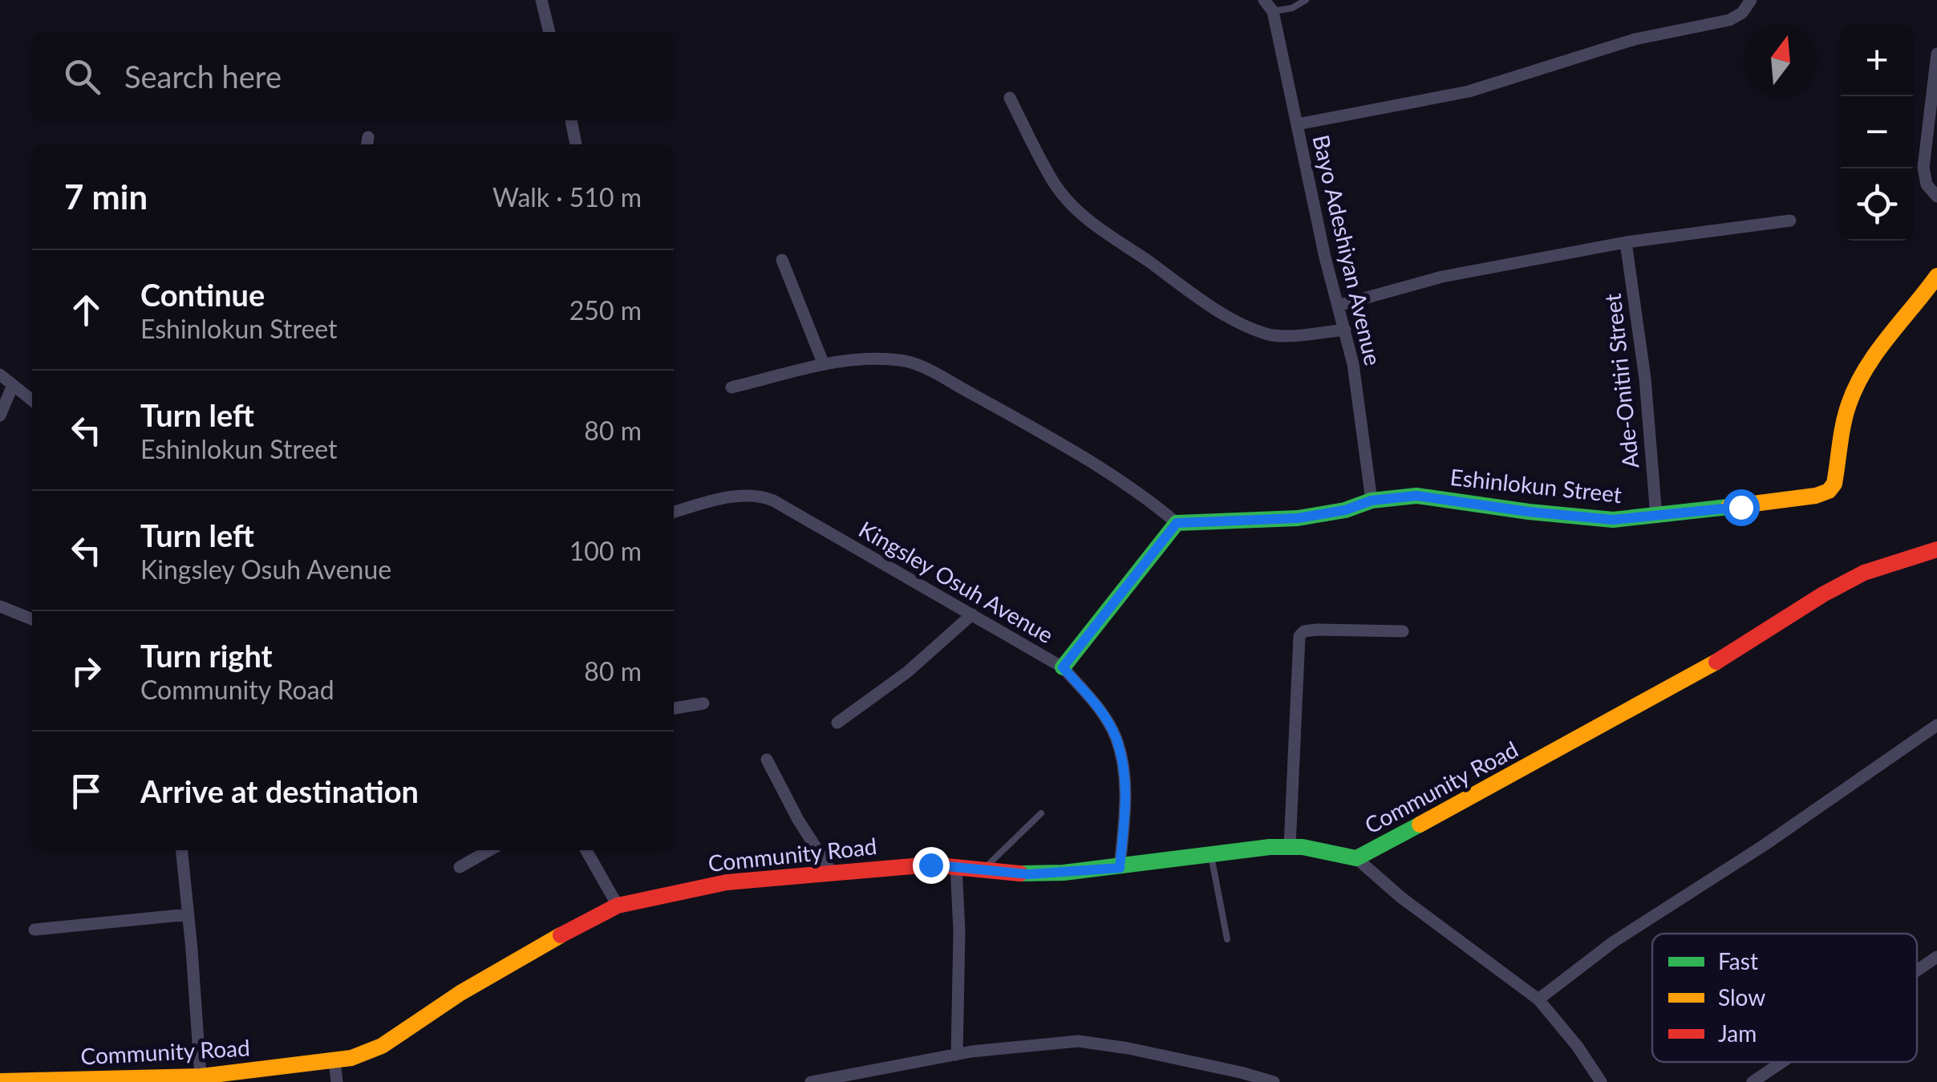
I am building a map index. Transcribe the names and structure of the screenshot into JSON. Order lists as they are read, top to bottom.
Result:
{
  "streets": {
    "street": [
      "Bayo Adeshiyan Avenue",
      "Ade-Onitiri Street",
      "Eshinlokun Street",
      "Kingsley Osuh Avenue",
      "Community Road"
    ]
  },
  "crossings": [
    ["Bayo Adeshiyan Avenue", "Eshinlokun Street"],
    ["Ade-Onitiri Street", "Eshinlokun Street"],
    ["Kingsley Osuh Avenue", "Community Road"]
  ],
  "legend": ["Fast", "Slow", "Jam"],
  "north": "top",
  "page": {
    "map_buttons": ["+", "−"],
    "search": "Search here",
    "heading": ["7 min", "Walk · 510 m"],
    "list": [
      ["Continue", "Eshinlokun Street", "250 m"],
      ["Turn left", "Eshinlokun Street", "80 m"],
      ["Turn left", "Kingsley Osuh Avenue", "100 m"],
      ["Turn right", "Community Road", "80 m"],
      "Arrive at destination"
    ]
  }
}
